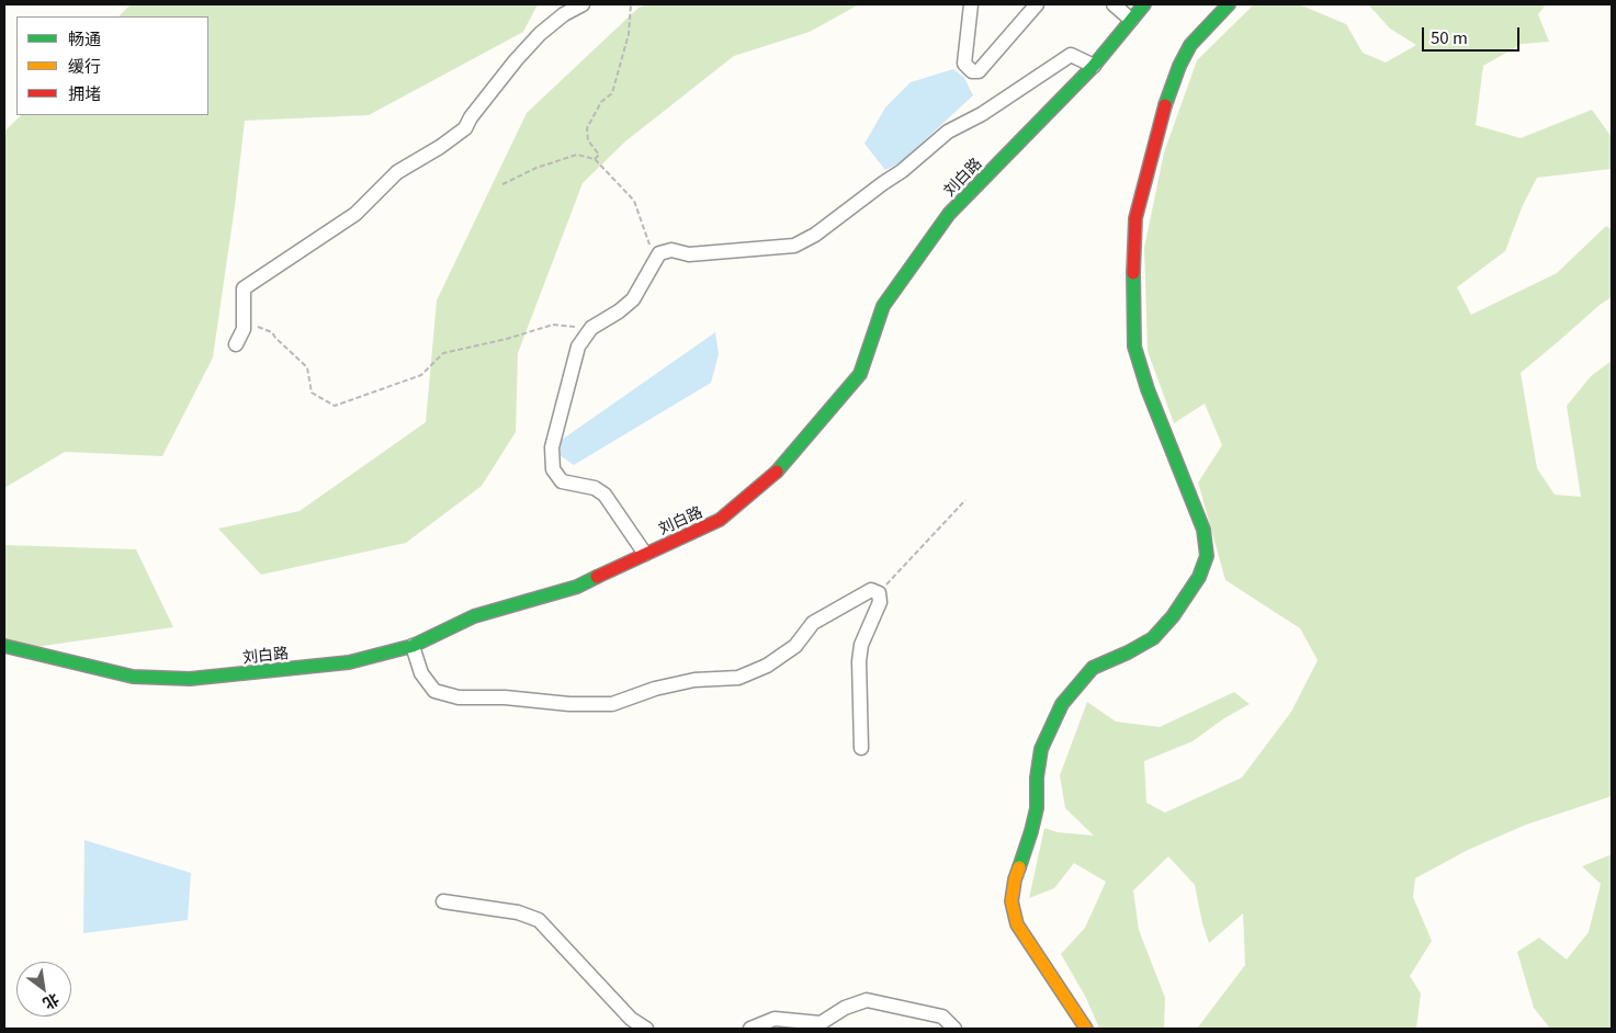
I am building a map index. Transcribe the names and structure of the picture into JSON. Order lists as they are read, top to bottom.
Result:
{
  "streets": {
    "street": ["刘白路"]
  },
  "legend": ["畅通", "缓行", "拥堵"],
  "scale_bar": "50 m",
  "north": "bottom right"
}
